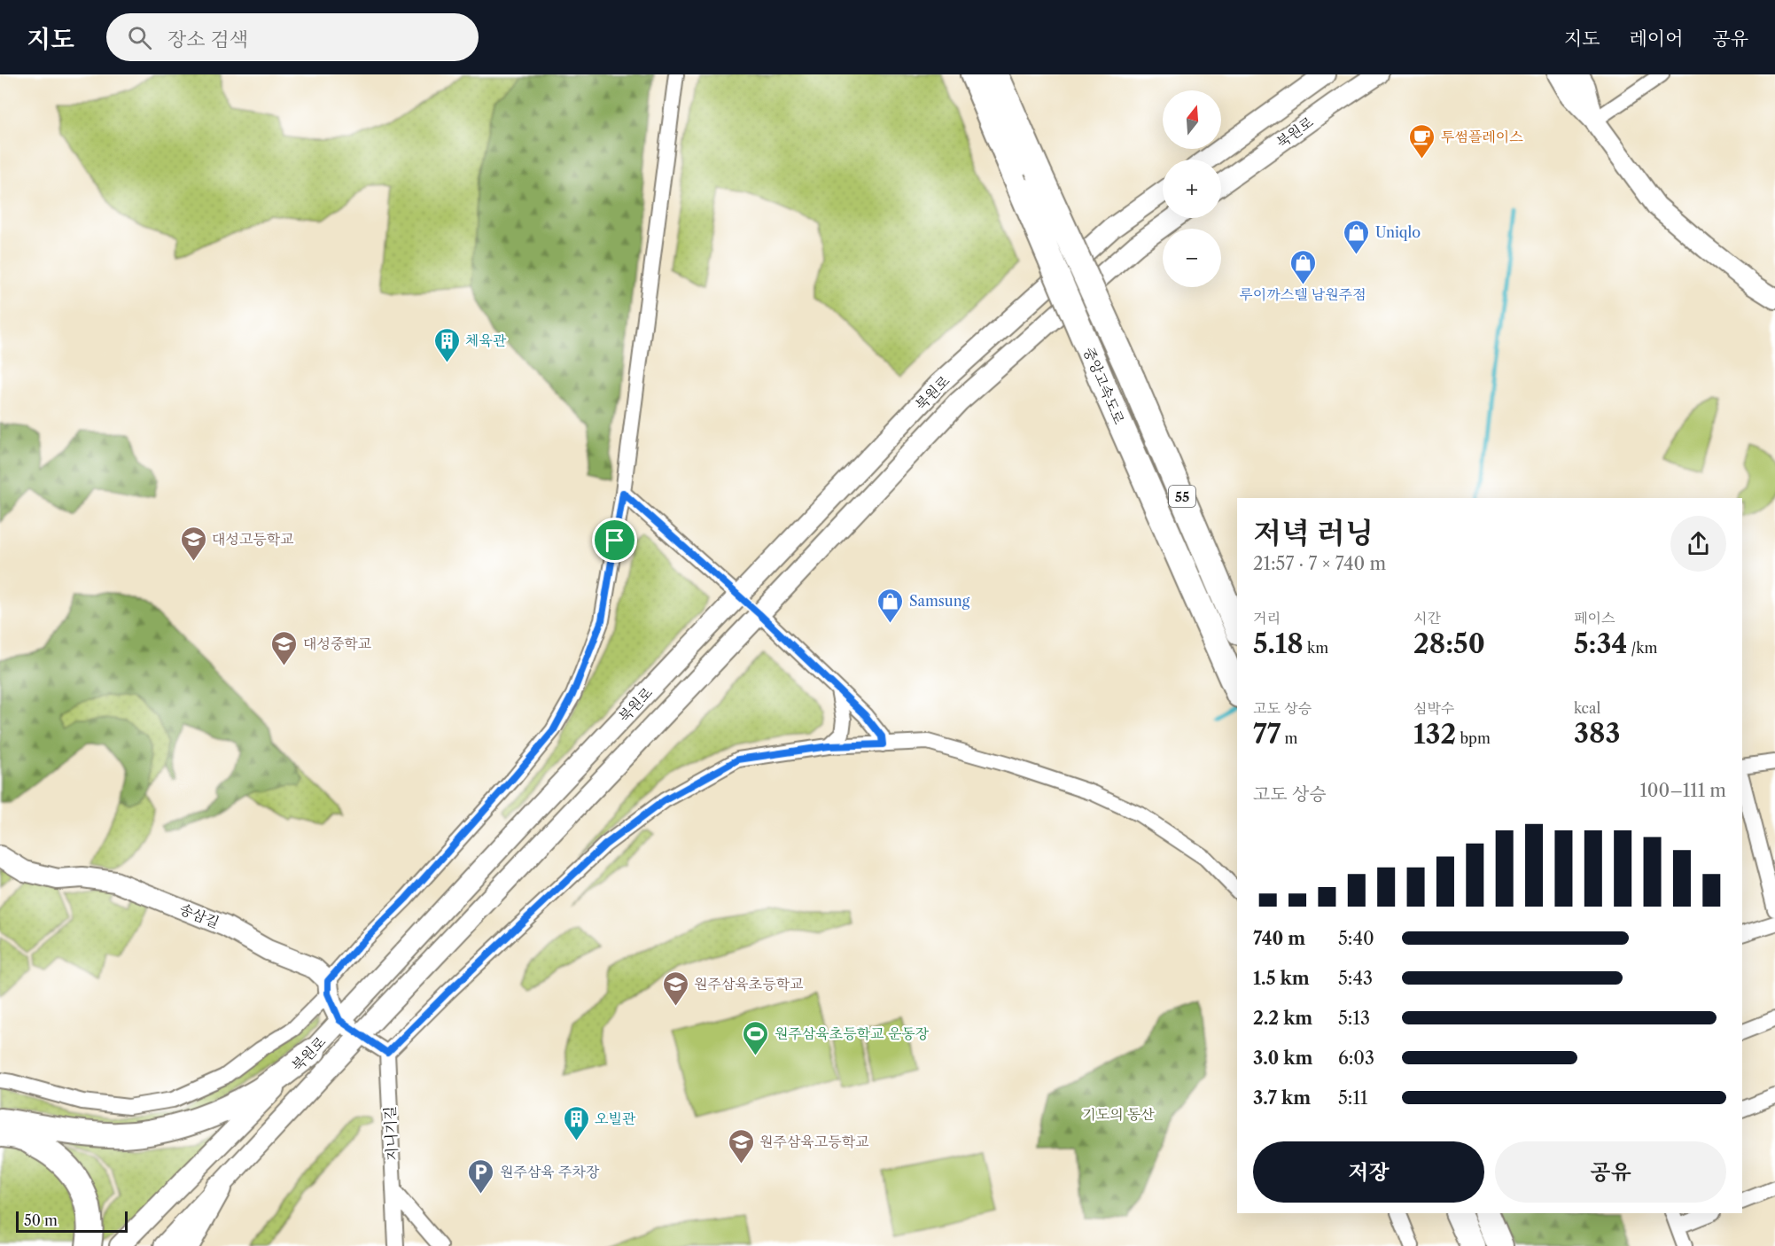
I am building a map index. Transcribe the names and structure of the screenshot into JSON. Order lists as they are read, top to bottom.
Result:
{
  "streets": {
    "highway": ["중앙고속도로", "55"],
    "street": ["북원로", "송삼길", "지니기길"]
  },
  "parks": ["기도의 동산"],
  "places": {
    "cafe": ["투썸플레이스"],
    "shop": ["Uniqlo", "루이까스텔 남원주점", "Samsung"],
    "building": ["체육관", "오빌관"],
    "school or university": [
      "대성고등학교",
      "대성중학교",
      "원주삼육초등학교",
      "원주삼육고등학교"
    ],
    "sports": ["원주삼육초등학교 운동장"],
    "parking": ["원주삼육 주차장"]
  },
  "scale_bar": "50 m",
  "north": "top",
  "page": {
    "header": "지도",
    "search": "장소 검색",
    "nav": ["지도", "레이어", "공유"],
    "map_buttons": ["+", "−"],
    "heading": ["저녁 러닝", "21:57 · 7 × 740 m"],
    "stats": [
      ["거리", "5.18 km"],
      ["시간", "28:50"],
      ["페이스", "5:34 /km"],
      ["고도 상승", "77 m"],
      ["심박수", "132 bpm"],
      ["kcal", "383"]
    ],
    "chart": ["고도 상승", "100–111 m"],
    "list": [
      {
        "name": "740 m",
        "note": "5:40"
      },
      {
        "name": "1.5 km",
        "note": "5:43"
      },
      {
        "name": "2.2 km",
        "note": "5:13"
      },
      {
        "name": "3.0 km",
        "note": "6:03"
      },
      {
        "name": "3.7 km",
        "note": "5:11"
      }
    ],
    "buttons": ["저장", "공유"],
    "scale": "50 m"
  }
}
